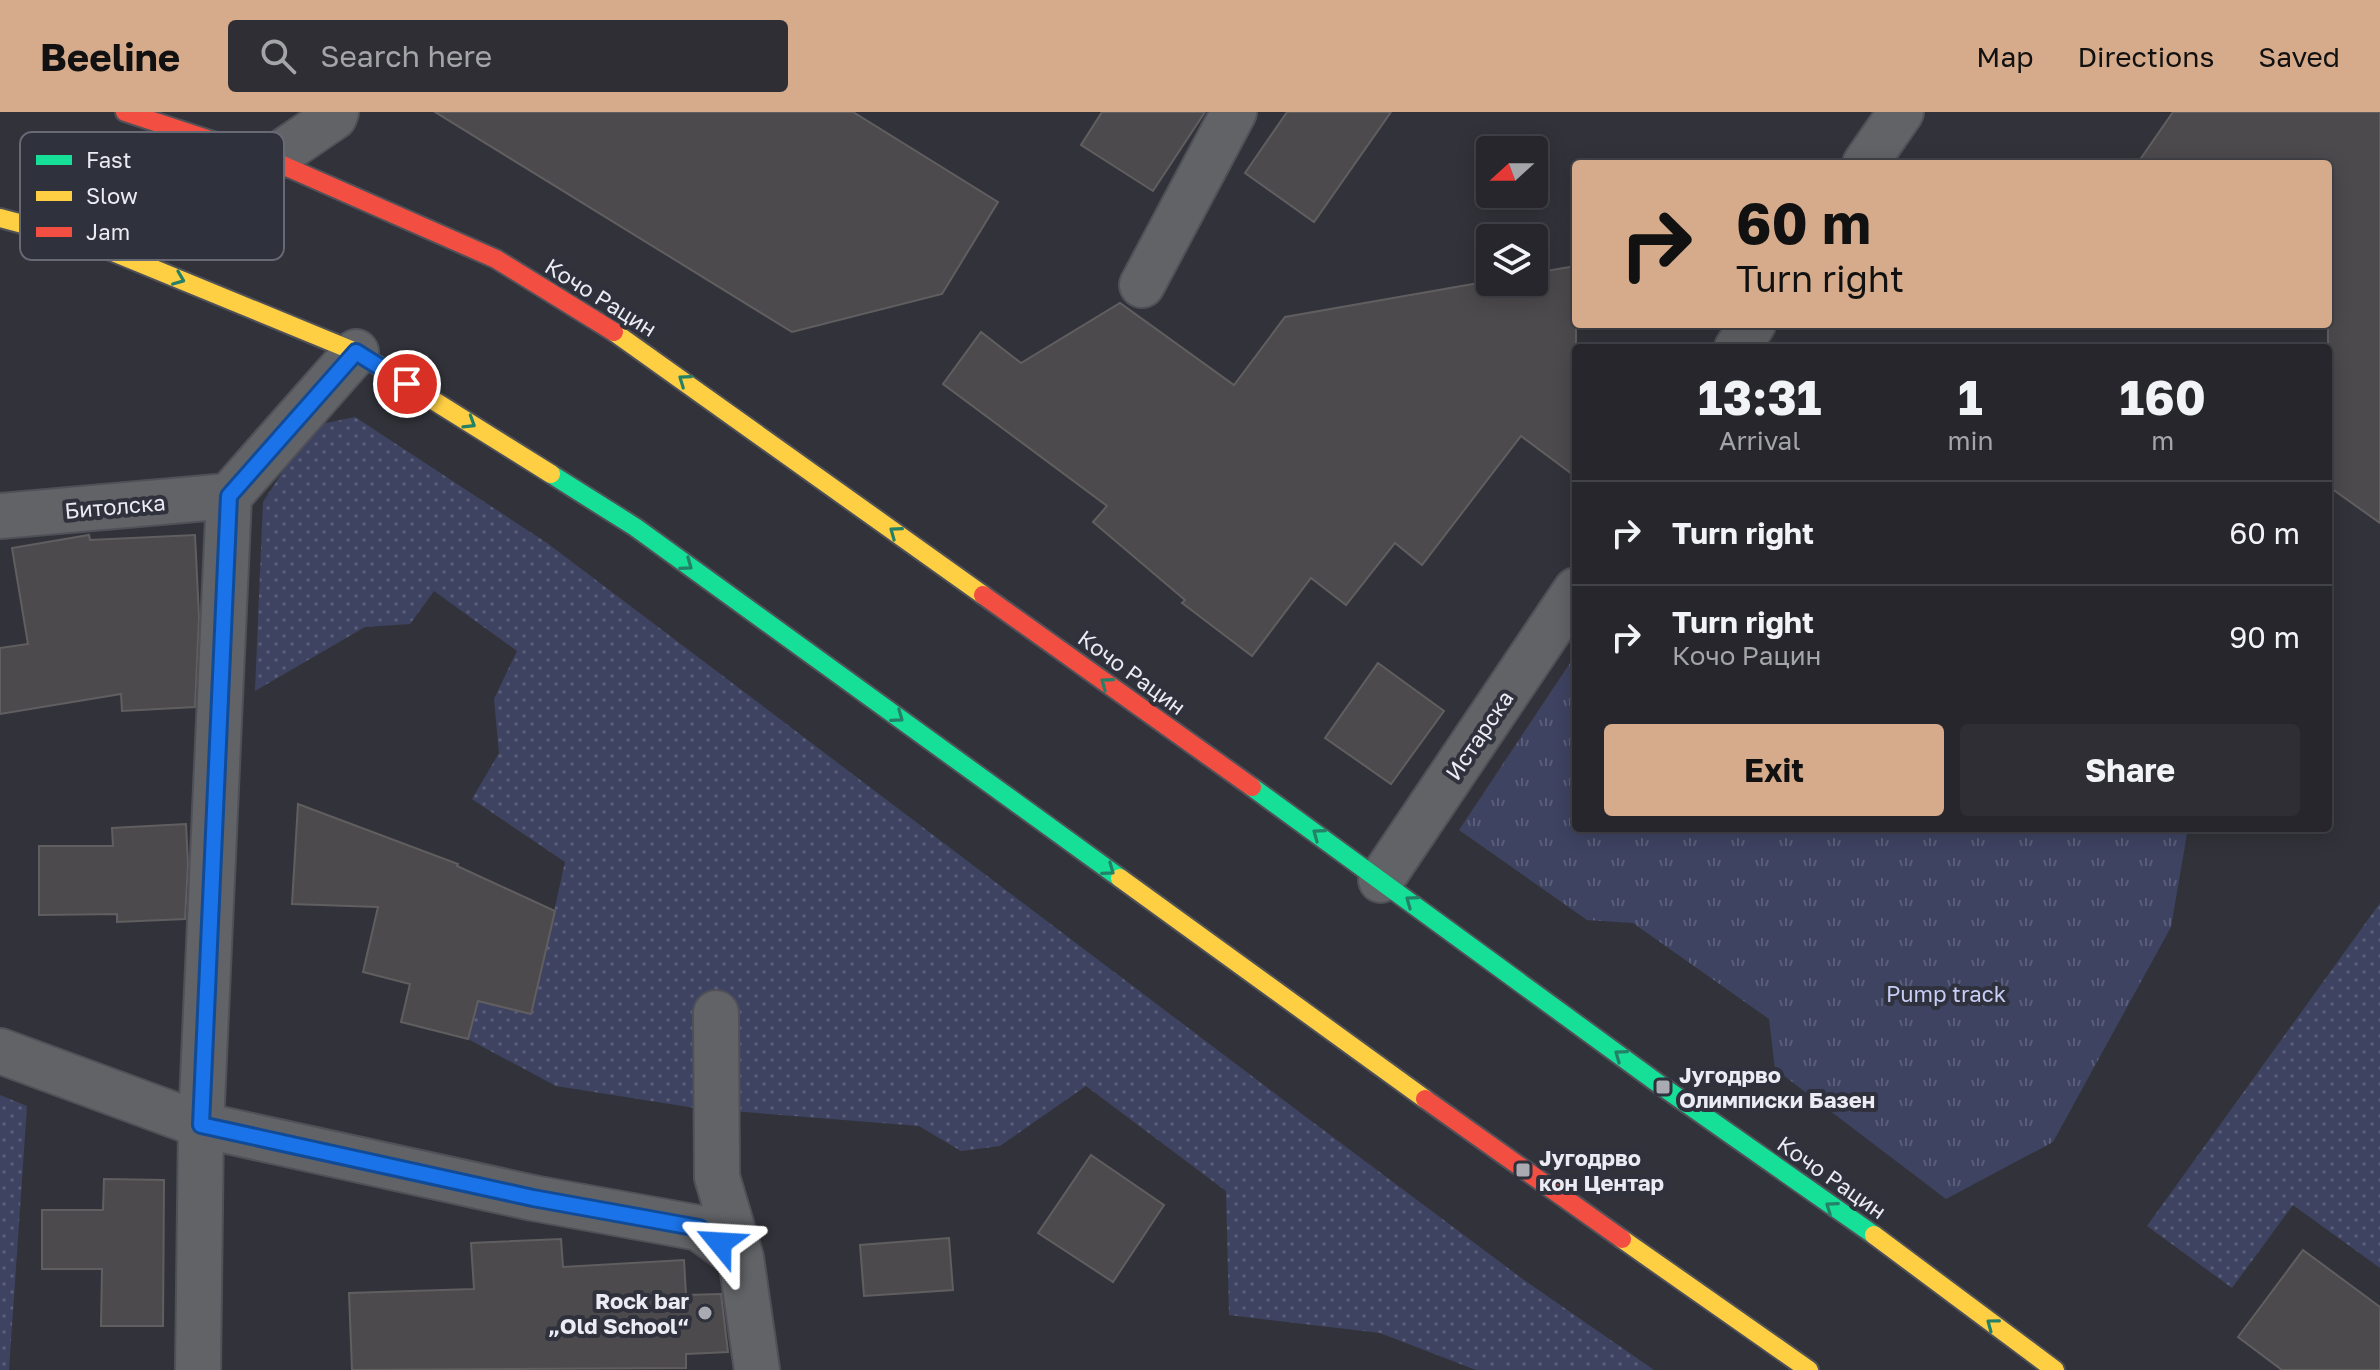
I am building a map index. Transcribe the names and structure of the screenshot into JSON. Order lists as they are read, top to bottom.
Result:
{
  "streets": {
    "street": ["Кочо Рацин", "Битолска", "Истарска"]
  },
  "crossings": [
    ["Кочо Рацин", "Истарска"]
  ],
  "parks": ["Pump track"],
  "places": {
    "transit": ["Југодрво Олимписки Базен", "Југодрво кон Центар"],
    "other": ["Rock bar „Old School“"]
  },
  "legend": ["Fast", "Slow", "Jam"],
  "north": "left",
  "page": {
    "header": "Beeline",
    "search": "Search here",
    "nav": ["Map", "Directions", "Saved"],
    "turn": ["60 m", "Turn right"],
    "eta": [
      "13:31",
      "Arrival",
      "1",
      "min",
      "160",
      "m"
    ],
    "list": [
      {
        "name": "Turn right",
        "value": "60 m"
      },
      {
        "name": "Turn right",
        "note": "Кочо Рацин",
        "value": "90 m"
      }
    ],
    "buttons": ["Exit", "Share"]
  }
}
